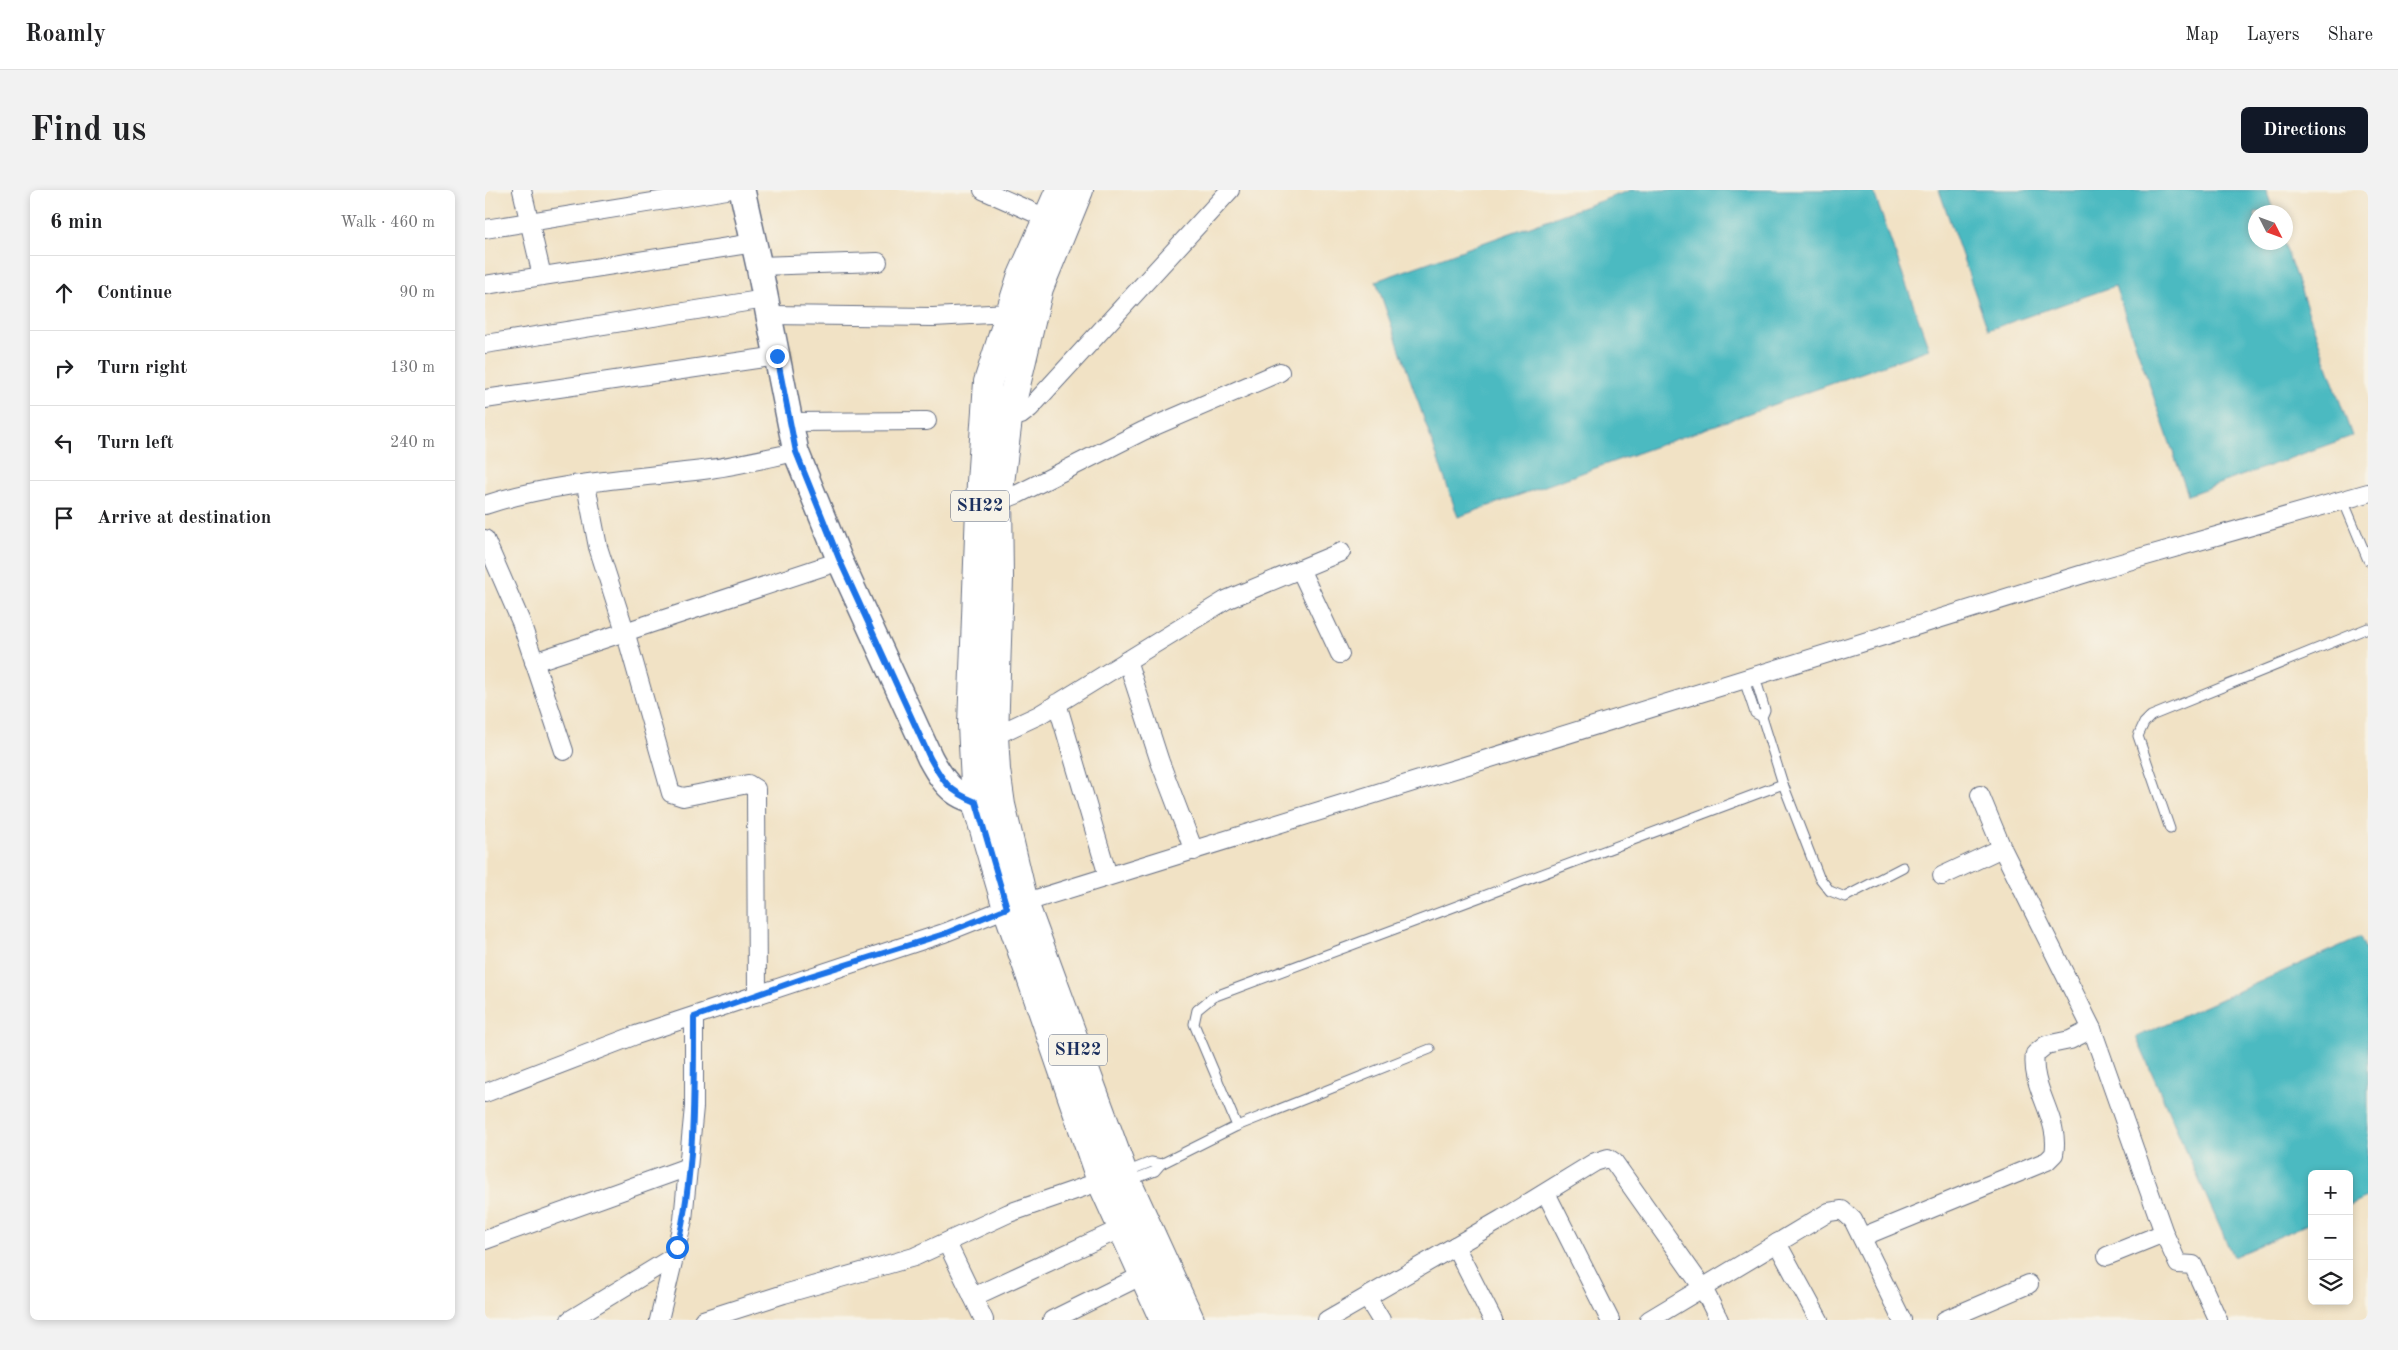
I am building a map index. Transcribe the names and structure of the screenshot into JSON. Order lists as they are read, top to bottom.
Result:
{
  "streets": {
    "main road": ["SH22"]
  },
  "north": "bottom right",
  "page": {
    "header": "Roamly",
    "nav": ["Map", "Layers", "Share"],
    "buttons": "Directions",
    "title": "Find us",
    "heading": ["6 min", "Walk · 460 m"],
    "list": [
      ["Continue", "90 m"],
      ["Turn right", "130 m"],
      ["Turn left", "240 m"],
      "Arrive at destination"
    ],
    "map_buttons": ["+", "−"]
  }
}
